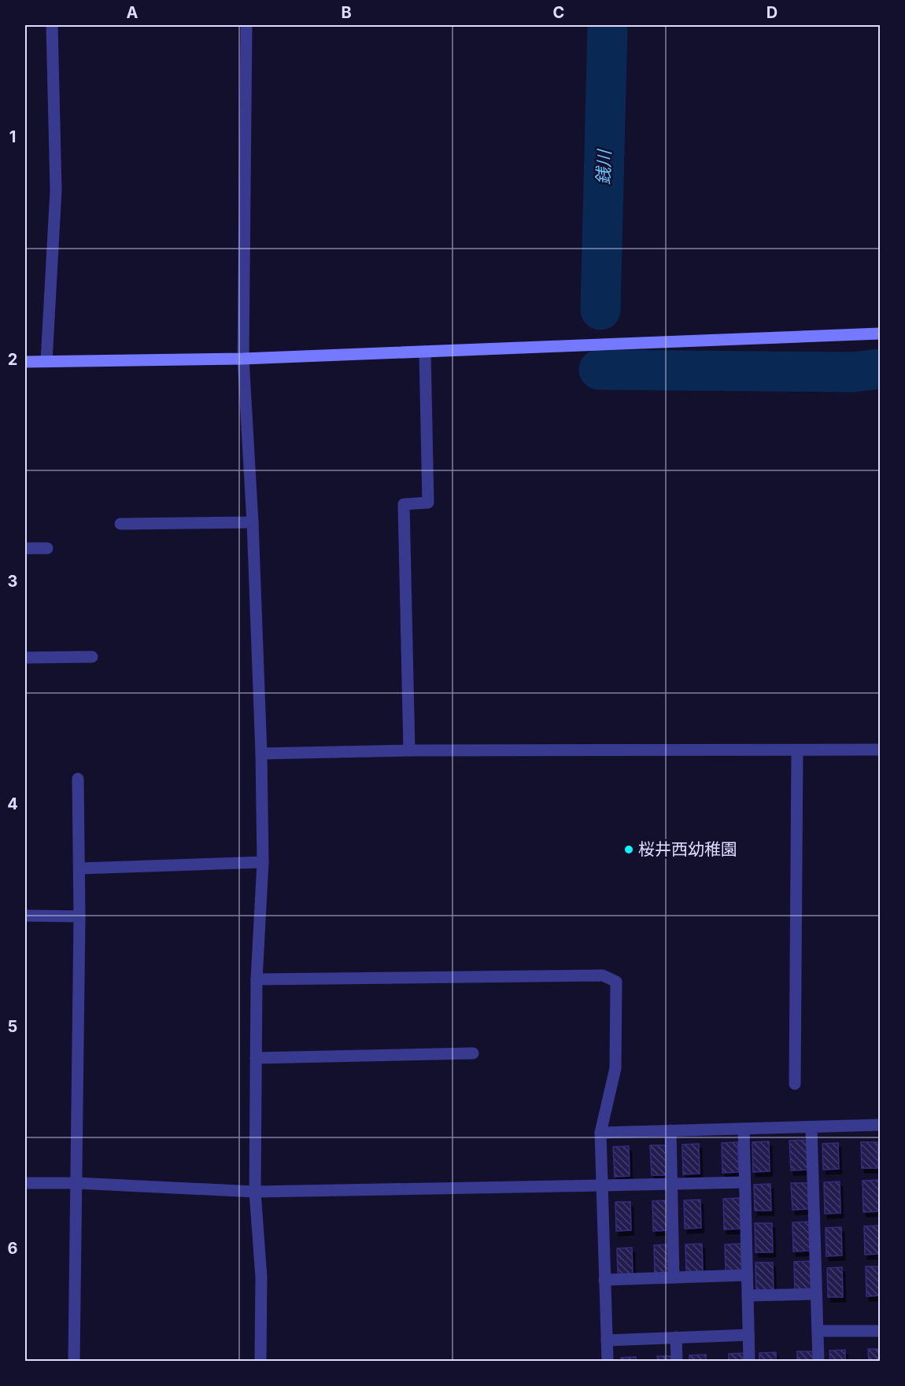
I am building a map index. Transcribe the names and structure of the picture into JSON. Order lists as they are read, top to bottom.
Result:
{
  "water": ["銭川"],
  "places": ["桜井西幼稚園"],
  "grid": {
    "columns": [
      "A",
      "B",
      "C",
      "D"
    ],
    "rows": [
      "1",
      "2",
      "3",
      "4",
      "5",
      "6"
    ]
  }
}
